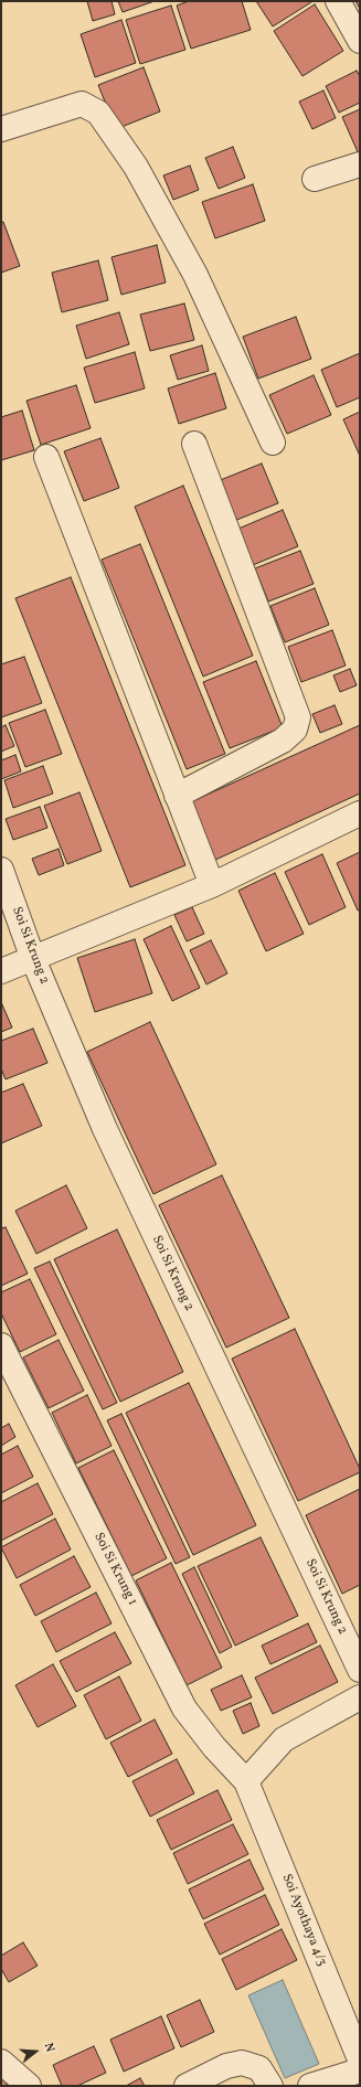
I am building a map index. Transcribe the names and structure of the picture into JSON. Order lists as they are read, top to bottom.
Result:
{
  "streets": {
    "street": ["Soi Si Krung 2", "Soi Si Krung 1", "Soi Ayothaya 4/3"]
  },
  "crossings": [
    ["Soi Si Krung 1", "Soi Ayothaya 4/3"]
  ],
  "north": "right"
}
